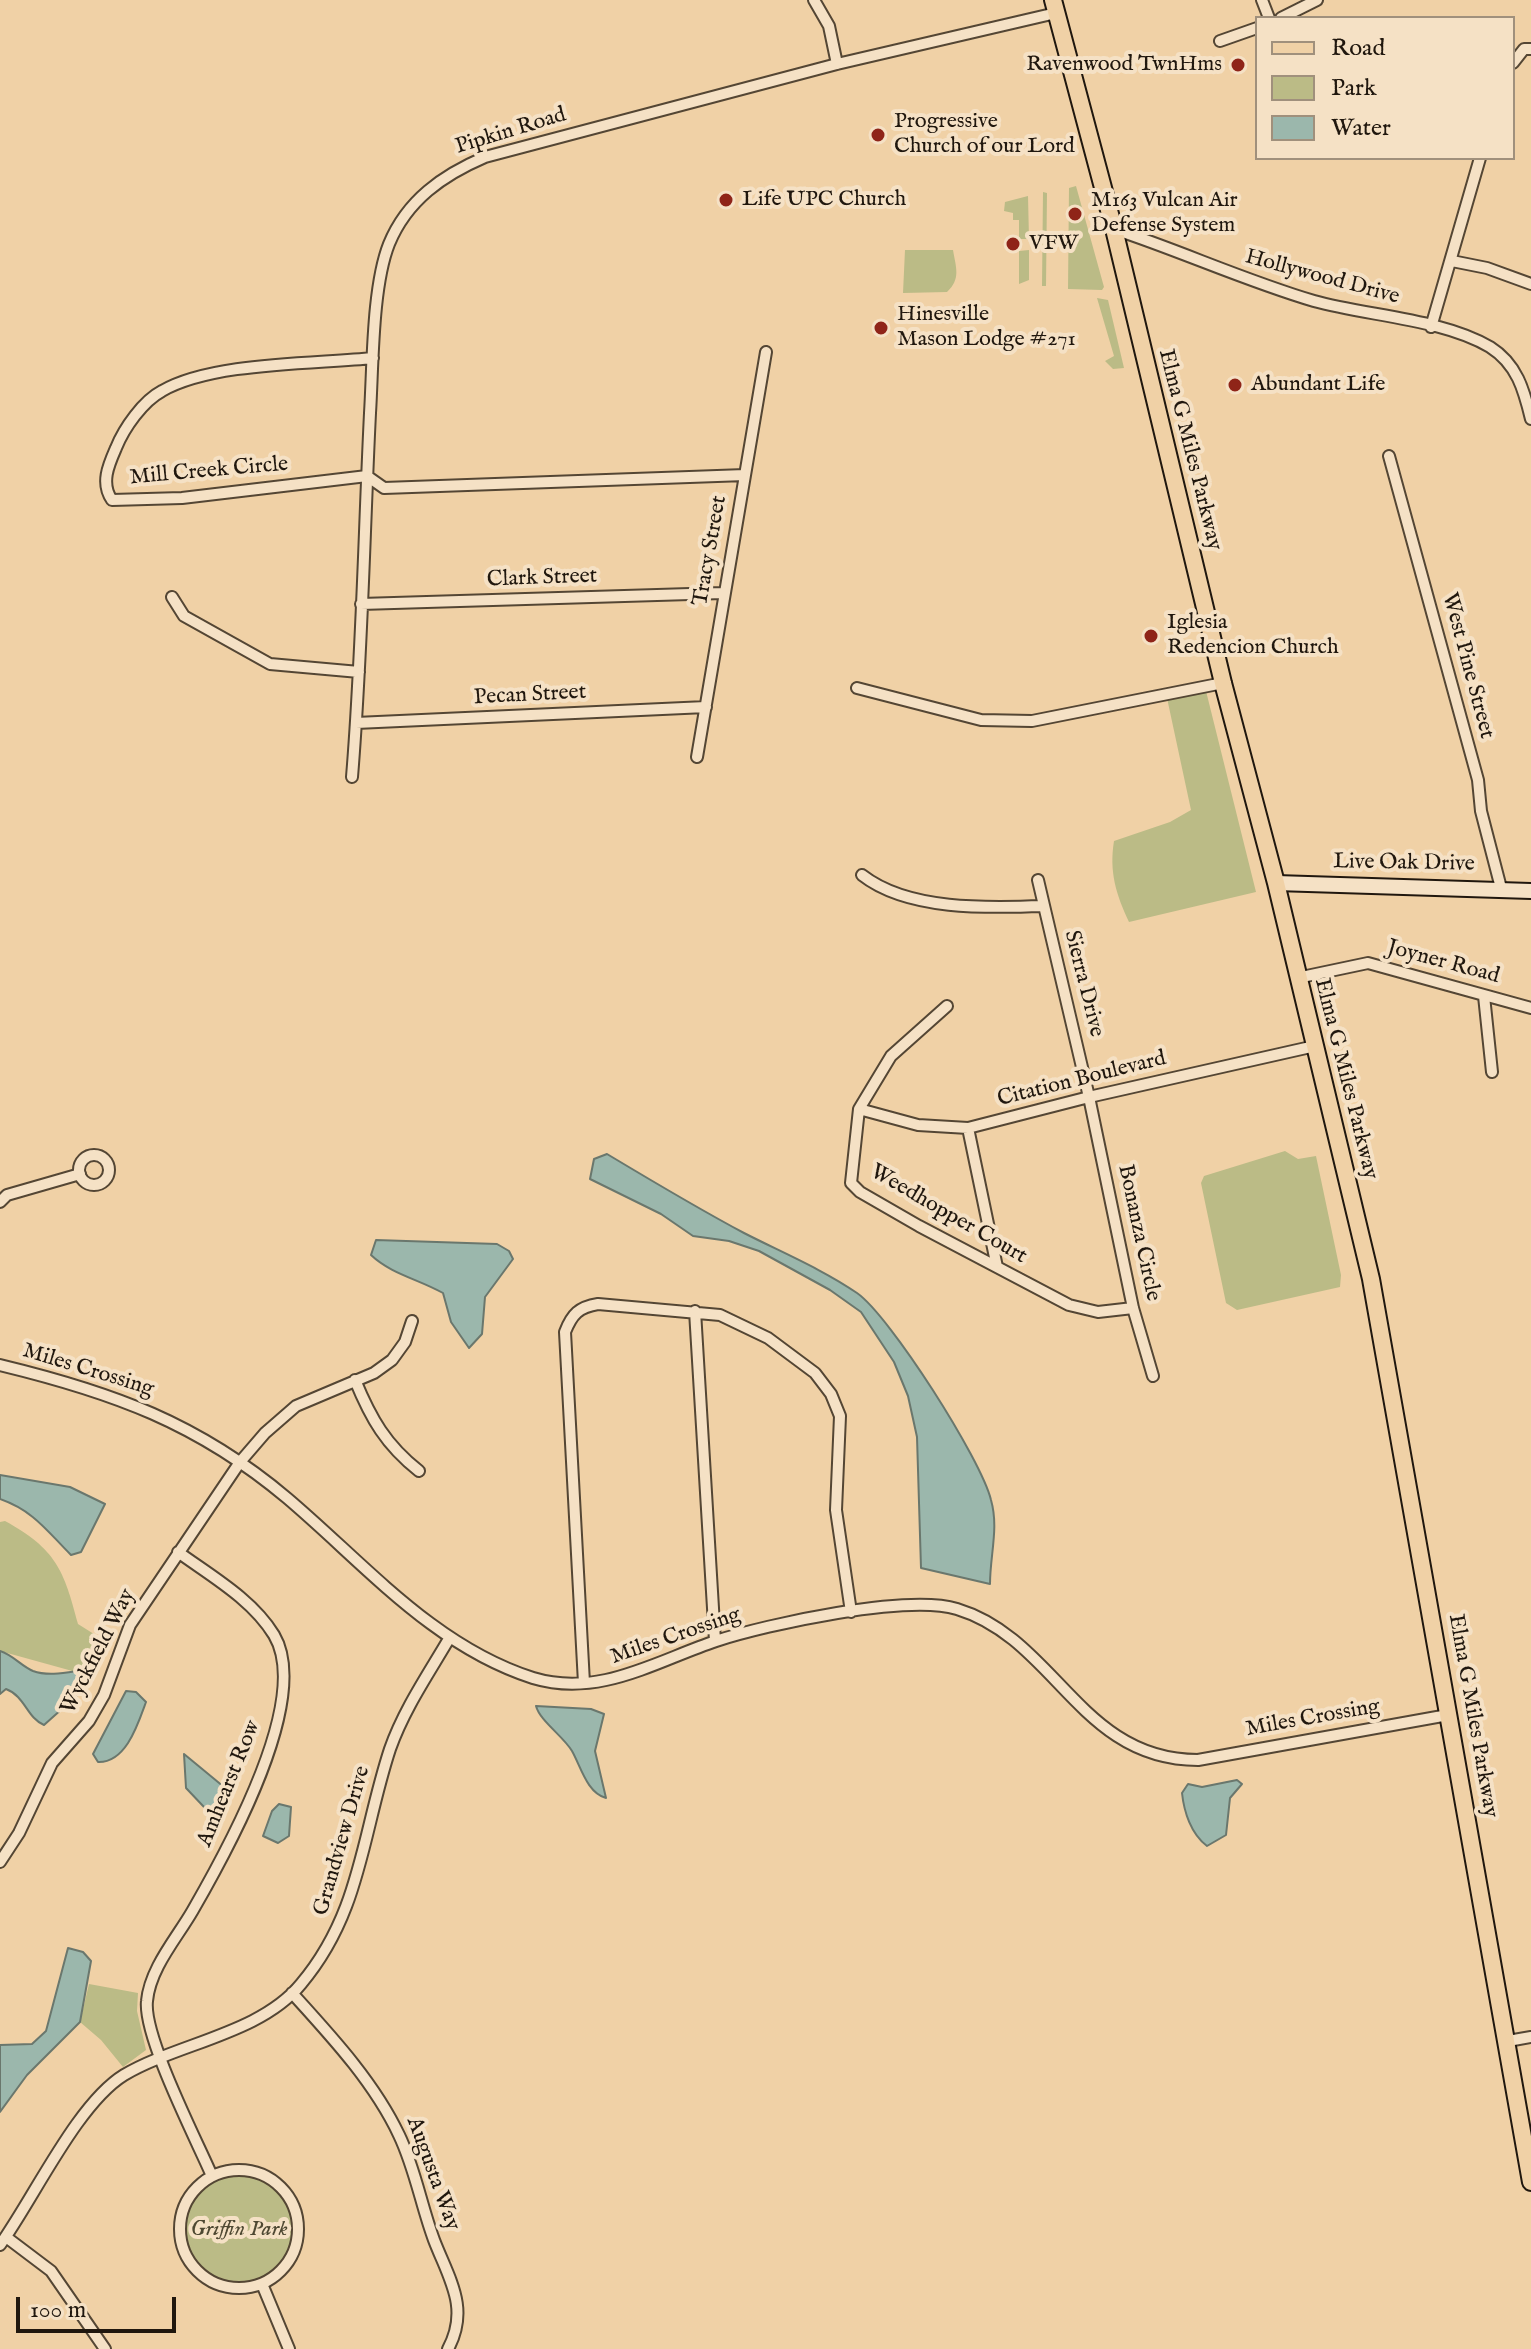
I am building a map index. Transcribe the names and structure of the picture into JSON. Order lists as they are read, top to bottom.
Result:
{
  "streets": {
    "main road": ["Elma G Miles Parkway"],
    "street": [
      "Pipkin Road",
      "Hollywood Drive",
      "Mill Creek Circle",
      "Tracy Street",
      "Clark Street",
      "West Pine Street",
      "Pecan Street",
      "Live Oak Drive",
      "Joyner Road",
      "Sierra Drive",
      "Citation Boulevard",
      "Weedhopper Court",
      "Bonanza Circle",
      "Miles Crossing",
      "Wyckfield Way",
      "Amhearst Row",
      "Grandview Drive",
      "Augusta Way"
    ]
  },
  "crossings": [
    ["Pipkin Road", "Elma G Miles Parkway"],
    ["Pipkin Road", "Mill Creek Circle"],
    ["Pipkin Road", "Clark Street"],
    ["Pipkin Road", "Pecan Street"],
    ["Hollywood Drive", "Elma G Miles Parkway"],
    ["Elma G Miles Parkway", "Live Oak Drive"],
    ["Elma G Miles Parkway", "Joyner Road"],
    ["Elma G Miles Parkway", "Citation Boulevard"],
    ["Elma G Miles Parkway", "Miles Crossing"],
    ["Tracy Street", "Clark Street"],
    ["Tracy Street", "Pecan Street"],
    ["West Pine Street", "Live Oak Drive"],
    ["Sierra Drive", "Citation Boulevard"],
    ["Sierra Drive", "Bonanza Circle"],
    ["Citation Boulevard", "Weedhopper Court"],
    ["Citation Boulevard", "Bonanza Circle"],
    ["Weedhopper Court", "Bonanza Circle"],
    ["Miles Crossing", "Wyckfield Way"],
    ["Miles Crossing", "Grandview Drive"],
    ["Wyckfield Way", "Amhearst Row"],
    ["Amhearst Row", "Grandview Drive"],
    ["Grandview Drive", "Augusta Way"]
  ],
  "parks": ["Griffin Park"],
  "places": [
    "Ravenwood TwnHms",
    "Progressive Church of our Lord",
    "Life UPC Church",
    "M163 Vulcan Air Defense System",
    "VFW",
    "Hinesville Mason Lodge #271",
    "Abundant Life",
    "Iglesia Redencion Church"
  ],
  "legend": ["Road", "Park", "Water"],
  "scale_bar": "100 m"
}
